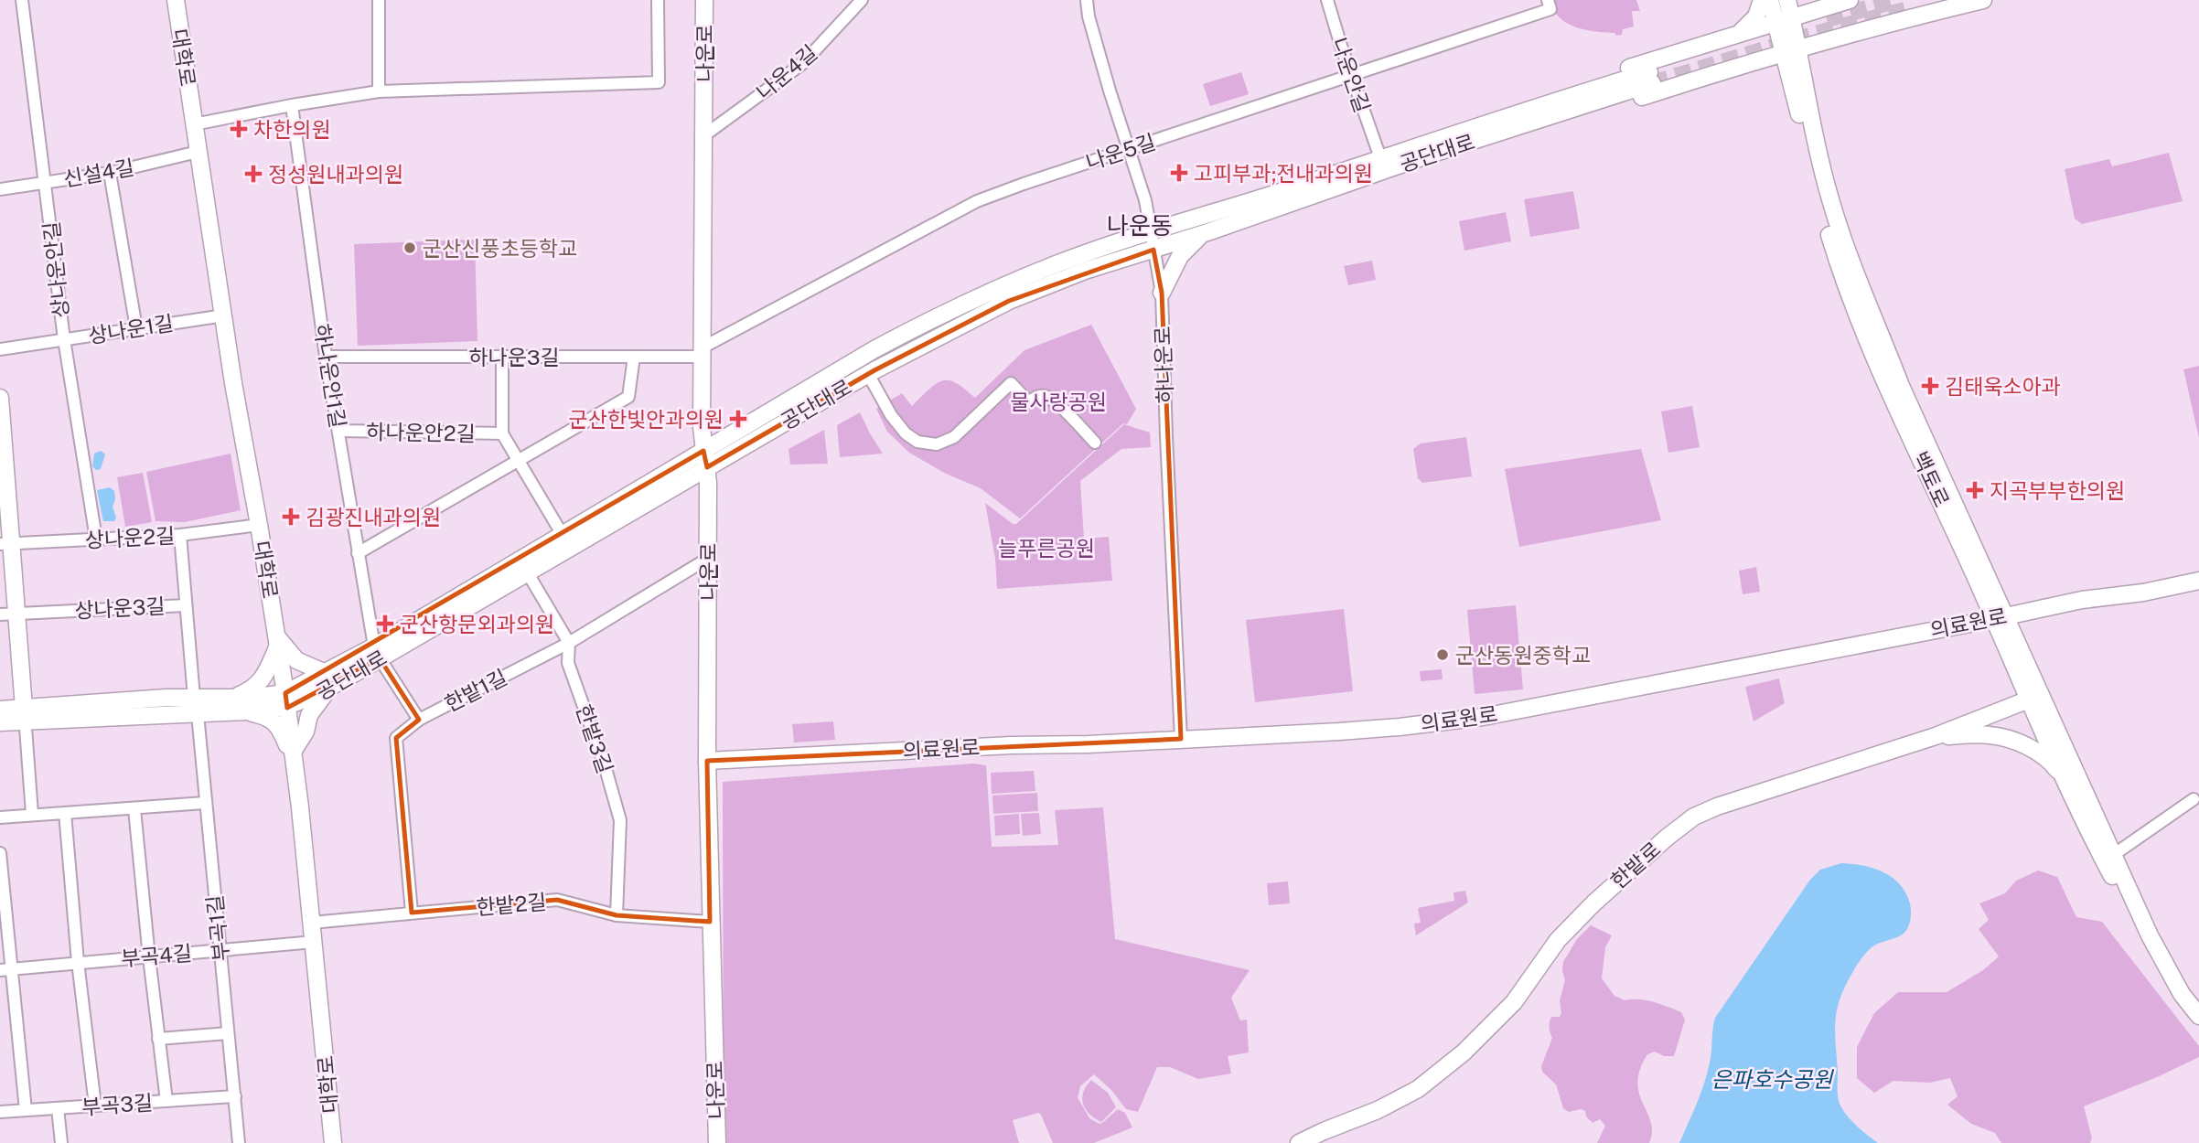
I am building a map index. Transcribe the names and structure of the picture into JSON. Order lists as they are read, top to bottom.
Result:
{
  "streets": {
    "street": [
      "나운로",
      "대학로",
      "나운4길",
      "나운안길",
      "나운5길",
      "공단대로",
      "신설4길",
      "상나운안길",
      "상나운1길",
      "하나운3길",
      "하나운로",
      "하나운안1길",
      "하나운안2길",
      "백토로",
      "상나운2길",
      "상나운3길",
      "의료원로",
      "한밭1길",
      "한밭3길",
      "한밭로",
      "한밭2길",
      "부곡1길",
      "부곡4길",
      "부곡3길"
    ]
  },
  "crossings": [
    ["나운로", "나운4길"],
    ["나운로", "나운5길"],
    ["나운로", "공단대로"],
    ["나운로", "하나운3길"],
    ["나운로", "의료원로"],
    ["나운로", "한밭1길"],
    ["나운로", "한밭2길"],
    ["대학로", "공단대로"],
    ["대학로", "신설4길"],
    ["대학로", "상나운1길"],
    ["대학로", "상나운2길"],
    ["대학로", "한밭2길"],
    ["대학로", "부곡4길"],
    ["나운안길", "나운5길"],
    ["나운5길", "하나운3길"],
    ["나운5길", "하나운로"],
    ["공단대로", "하나운로"],
    ["공단대로", "하나운안1길"],
    ["공단대로", "하나운안2길"],
    ["공단대로", "상나운3길"],
    ["공단대로", "한밭3길"],
    ["공단대로", "부곡1길"],
    ["신설4길", "상나운안길"],
    ["상나운안길", "상나운1길"],
    ["상나운안길", "상나운2길"],
    ["하나운3길", "하나운안1길"],
    ["하나운3길", "하나운안2길"],
    ["하나운로", "의료원로"],
    ["하나운안1길", "하나운안2길"],
    ["백토로", "의료원로"],
    ["백토로", "한밭로"],
    ["상나운3길", "부곡1길"],
    ["한밭1길", "한밭3길"],
    ["한밭1길", "한밭2길"],
    ["한밭3길", "한밭2길"],
    ["부곡1길", "부곡4길"],
    ["부곡1길", "부곡3길"]
  ],
  "districts": ["나운동"],
  "water": ["은파호수공원"],
  "parks": ["물사랑공원", "늘푸른공원"],
  "places": {
    "health": [
      "차한의원",
      "고피부과;전내과의원",
      "정성원내과의원",
      "김태욱소아과",
      "군산한빛안과의원",
      "지곡부부한의원",
      "김광진내과의원",
      "군산항문외과의원"
    ],
    "other": ["군산신풍초등학교", "군산동원중학교"]
  }
}
